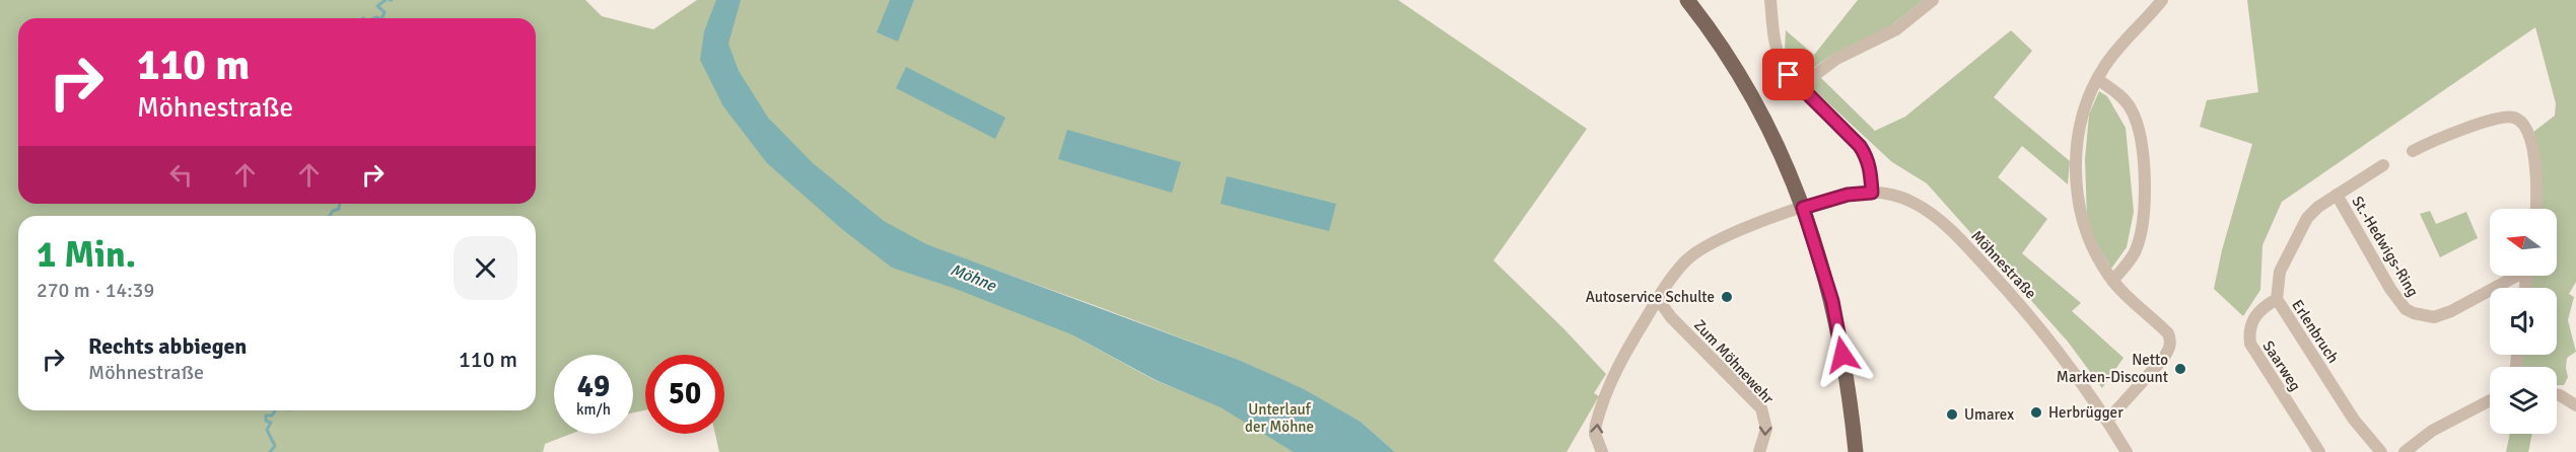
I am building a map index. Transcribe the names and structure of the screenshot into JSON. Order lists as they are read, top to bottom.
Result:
{
  "streets": {
    "street": [
      "St.-Hedwigs-Ring",
      "Möhnestraße",
      "Erlenbruch",
      "Zum Möhnewehr",
      "Saarweg"
    ]
  },
  "crossings": [
    ["St.-Hedwigs-Ring", "Erlenbruch"],
    ["Erlenbruch", "Saarweg"]
  ],
  "one_way": ["Zum Möhnewehr"],
  "water": ["Möhne"],
  "parks": ["Unterlauf der Möhne"],
  "places": [
    "Autoservice Schulte",
    "Netto Marken-Discount",
    "Herbrügger",
    "Umarex"
  ],
  "north": "left",
  "page": {
    "turn": ["110 m", "Möhnestraße"],
    "heading": ["1 Min.", "270 m · 14:39"],
    "list": [
      {
        "name": "Rechts abbiegen",
        "note": "Möhnestraße",
        "value": "110 m"
      }
    ],
    "speed": "49 km/h",
    "limit": "50"
  }
}
